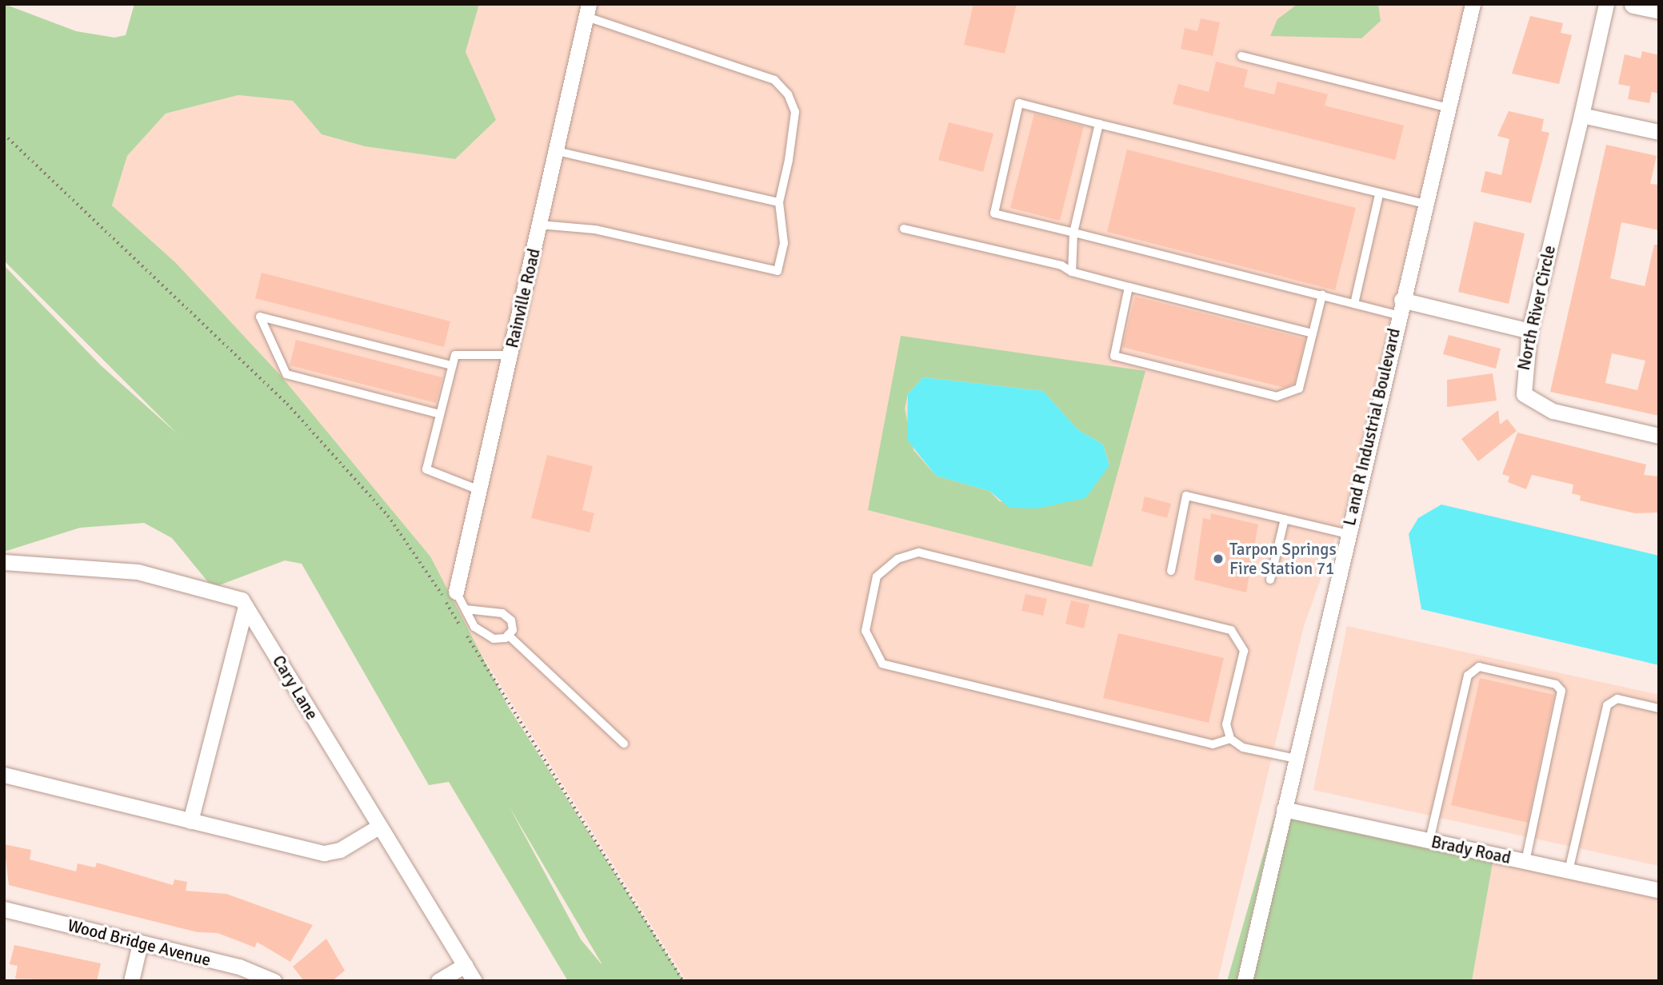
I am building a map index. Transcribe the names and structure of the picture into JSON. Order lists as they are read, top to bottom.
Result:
{
  "streets": {
    "street": [
      "Rainville Road",
      "North River Circle",
      "L and R Industrial Boulevard",
      "Cary Lane",
      "Brady Road",
      "Wood Bridge Avenue"
    ]
  },
  "crossings": [
    ["L and R Industrial Boulevard", "Brady Road"]
  ],
  "places": ["Tarpon Springs Fire Station 71"]
}
